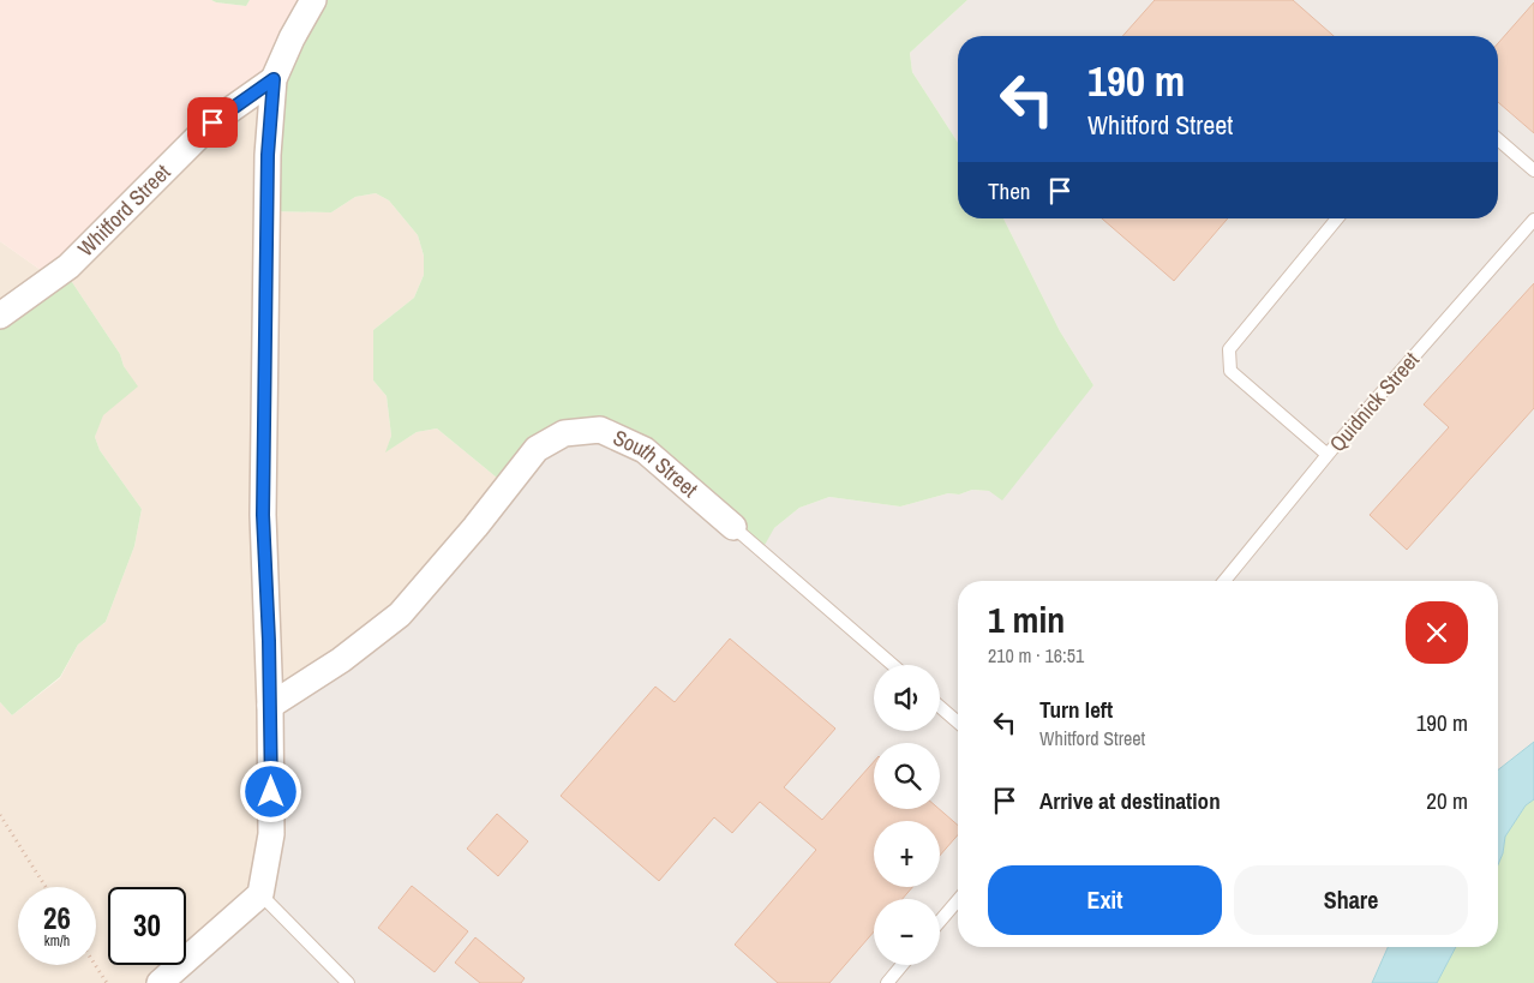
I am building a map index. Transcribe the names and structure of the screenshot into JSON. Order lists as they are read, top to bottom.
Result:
{
  "streets": {
    "street": ["Whitford Street", "South Street"],
    "lane": ["Quidnick Street"]
  },
  "page": {
    "turn": ["190 m", "Whitford Street"],
    "then": "Then",
    "heading": ["1 min", "210 m · 16:51"],
    "map_buttons": ["+", "−"],
    "list": [
      {
        "name": "Turn left",
        "note": "Whitford Street",
        "value": "190 m"
      },
      {
        "name": "Arrive at destination",
        "value": "20 m"
      }
    ],
    "buttons": ["Exit", "Share"],
    "speed": "26 km/h",
    "limit": "30"
  }
}
